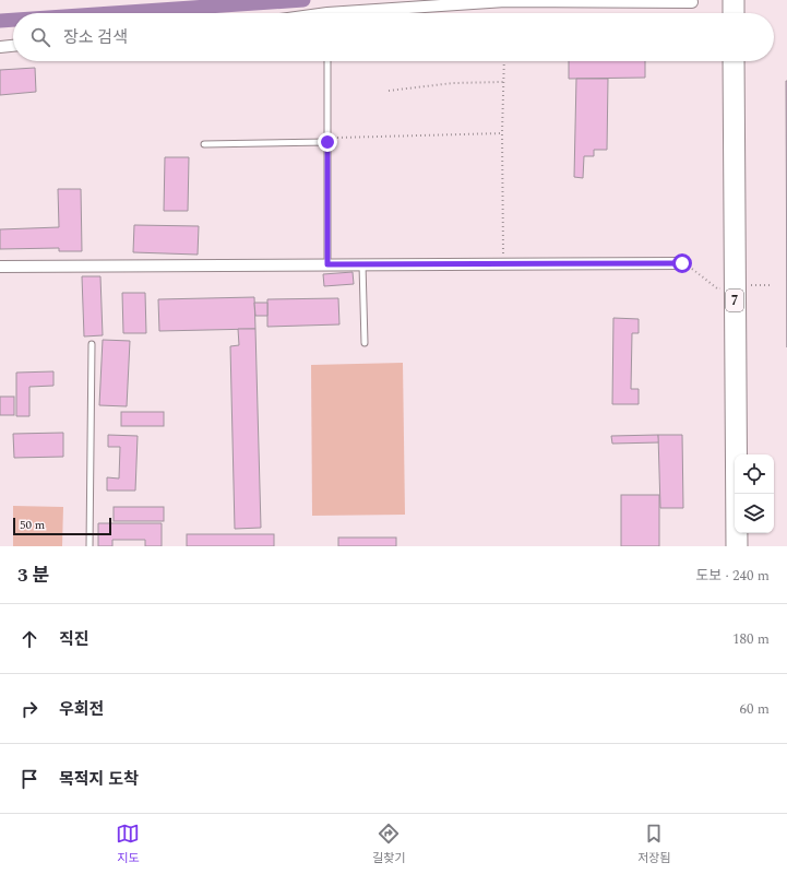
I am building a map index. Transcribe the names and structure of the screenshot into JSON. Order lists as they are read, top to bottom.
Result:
{
  "streets": {
    "highway": ["7"]
  },
  "scale_bar": "50 m",
  "page": {
    "search": "장소 검색",
    "scale": "50 m",
    "heading": ["3 분", "도보 · 240 m"],
    "list": [
      ["직진", "180 m"],
      ["우회전", "60 m"],
      "목적지 도착"
    ],
    "nav": ["지도", "길찾기", "저장됨"]
  }
}
